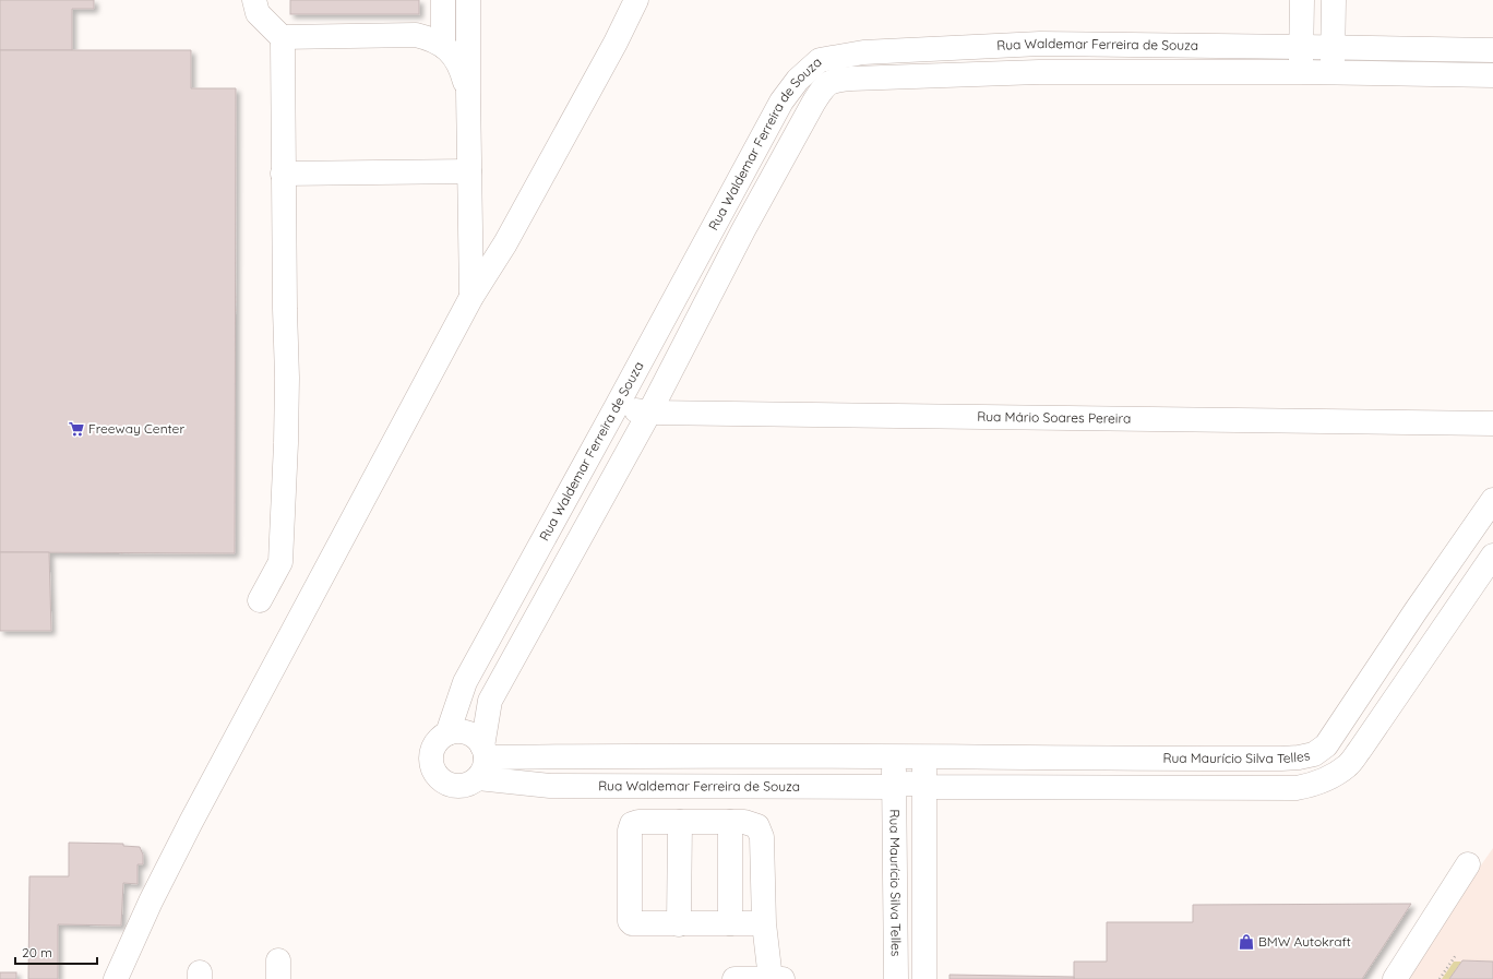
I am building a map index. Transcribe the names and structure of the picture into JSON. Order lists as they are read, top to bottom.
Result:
{
  "streets": {
    "street": ["Rua Waldemar Ferreira de Souza", "Rua Mário Soares Pereira", "Rua Maurício Silva Telles"]
  },
  "crossings": [
    ["Rua Waldemar Ferreira de Souza", "Rua Mário Soares Pereira"],
    ["Rua Waldemar Ferreira de Souza", "Rua Maurício Silva Telles"]
  ],
  "places": {
    "supermarket": ["Freeway Center"],
    "shop": ["BMW Autokraft"]
  },
  "scale_bar": "20 m"
}
